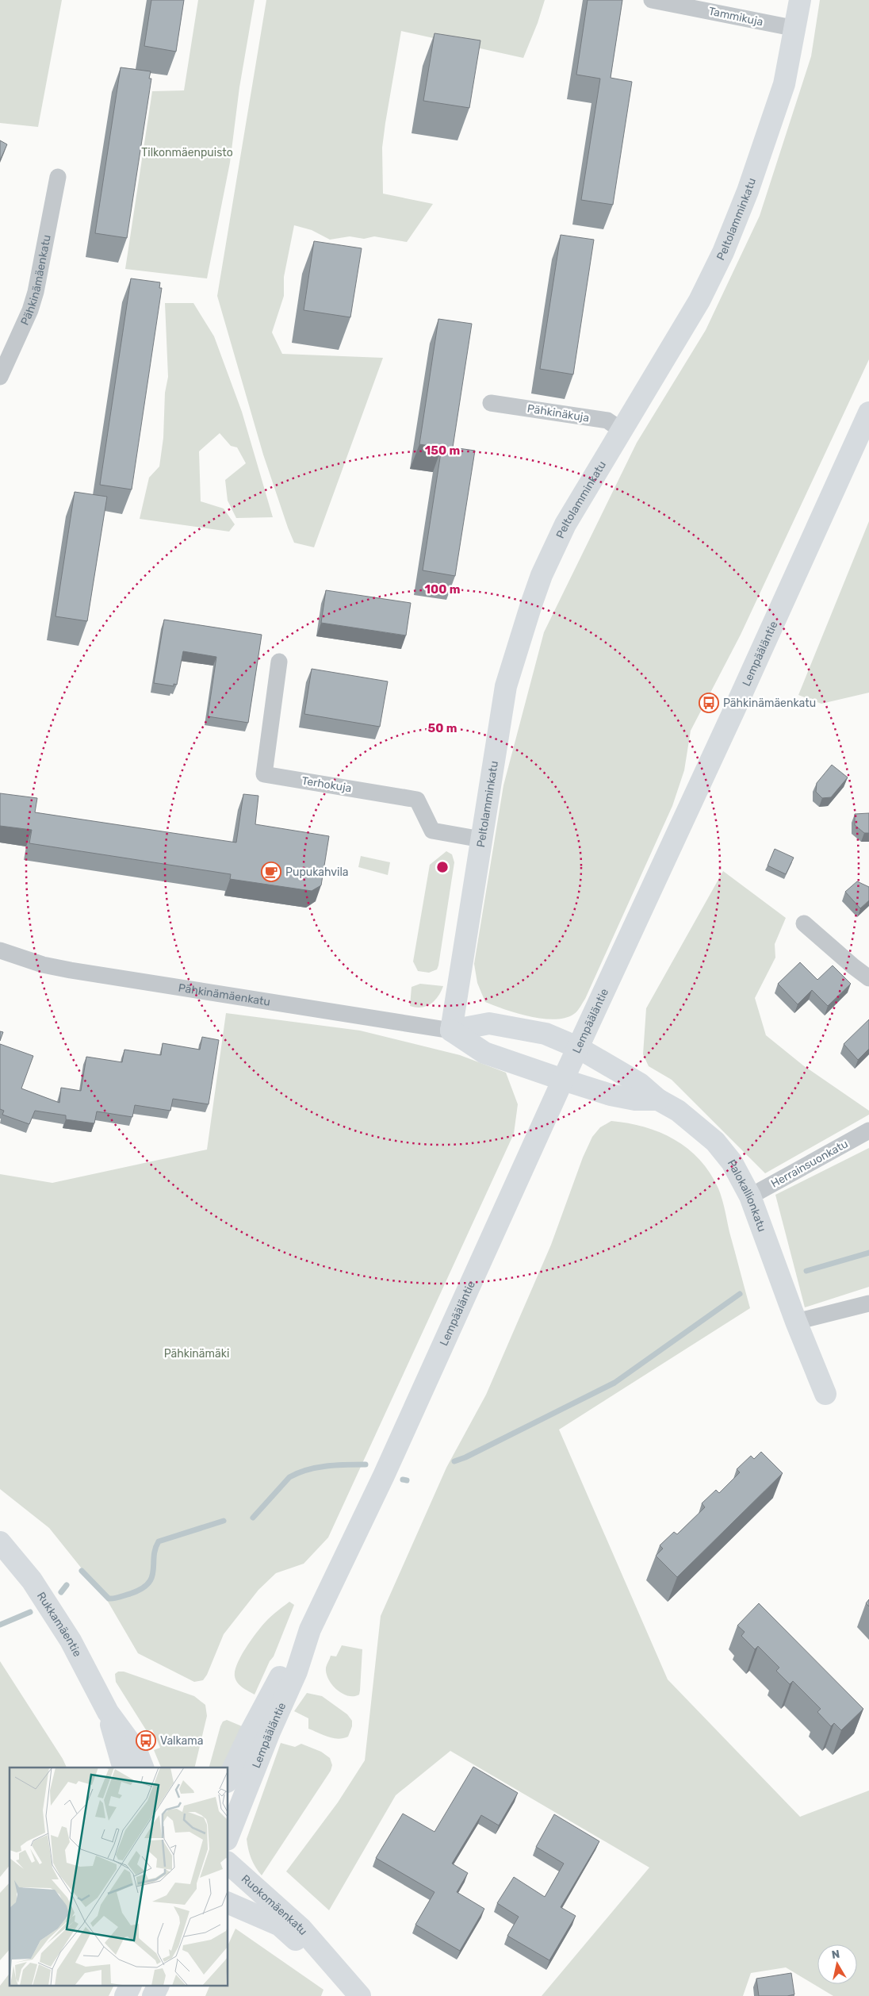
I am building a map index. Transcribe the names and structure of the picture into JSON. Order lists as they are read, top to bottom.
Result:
{
  "streets": {
    "street": [
      "Tammikuja",
      "Peltolamminkatu",
      "Pähkinämäenkatu",
      "Pähkinäkuja",
      "Lempääläntie",
      "Terhokuja",
      "Herrainsuonkatu",
      "Palokallionkatu",
      "Rukkamäentie",
      "Ruokomäenkatu"
    ]
  },
  "crossings": [
    ["Tammikuja", "Peltolamminkatu"],
    ["Peltolamminkatu", "Pähkinämäenkatu"],
    ["Peltolamminkatu", "Pähkinäkuja"],
    ["Peltolamminkatu", "Terhokuja"],
    ["Pähkinämäenkatu", "Lempääläntie"],
    ["Pähkinämäenkatu", "Palokallionkatu"],
    ["Lempääläntie", "Palokallionkatu"],
    ["Herrainsuonkatu", "Palokallionkatu"]
  ],
  "parks": ["Tilkonmäenpuisto", "Pähkinämäki"],
  "places": {
    "bus stop": ["Pähkinämäenkatu", "Valkama"],
    "cafe": ["Pupukahvila"]
  },
  "north": "top",
  "rings": ["150 m", "100 m", "50 m"]
}
